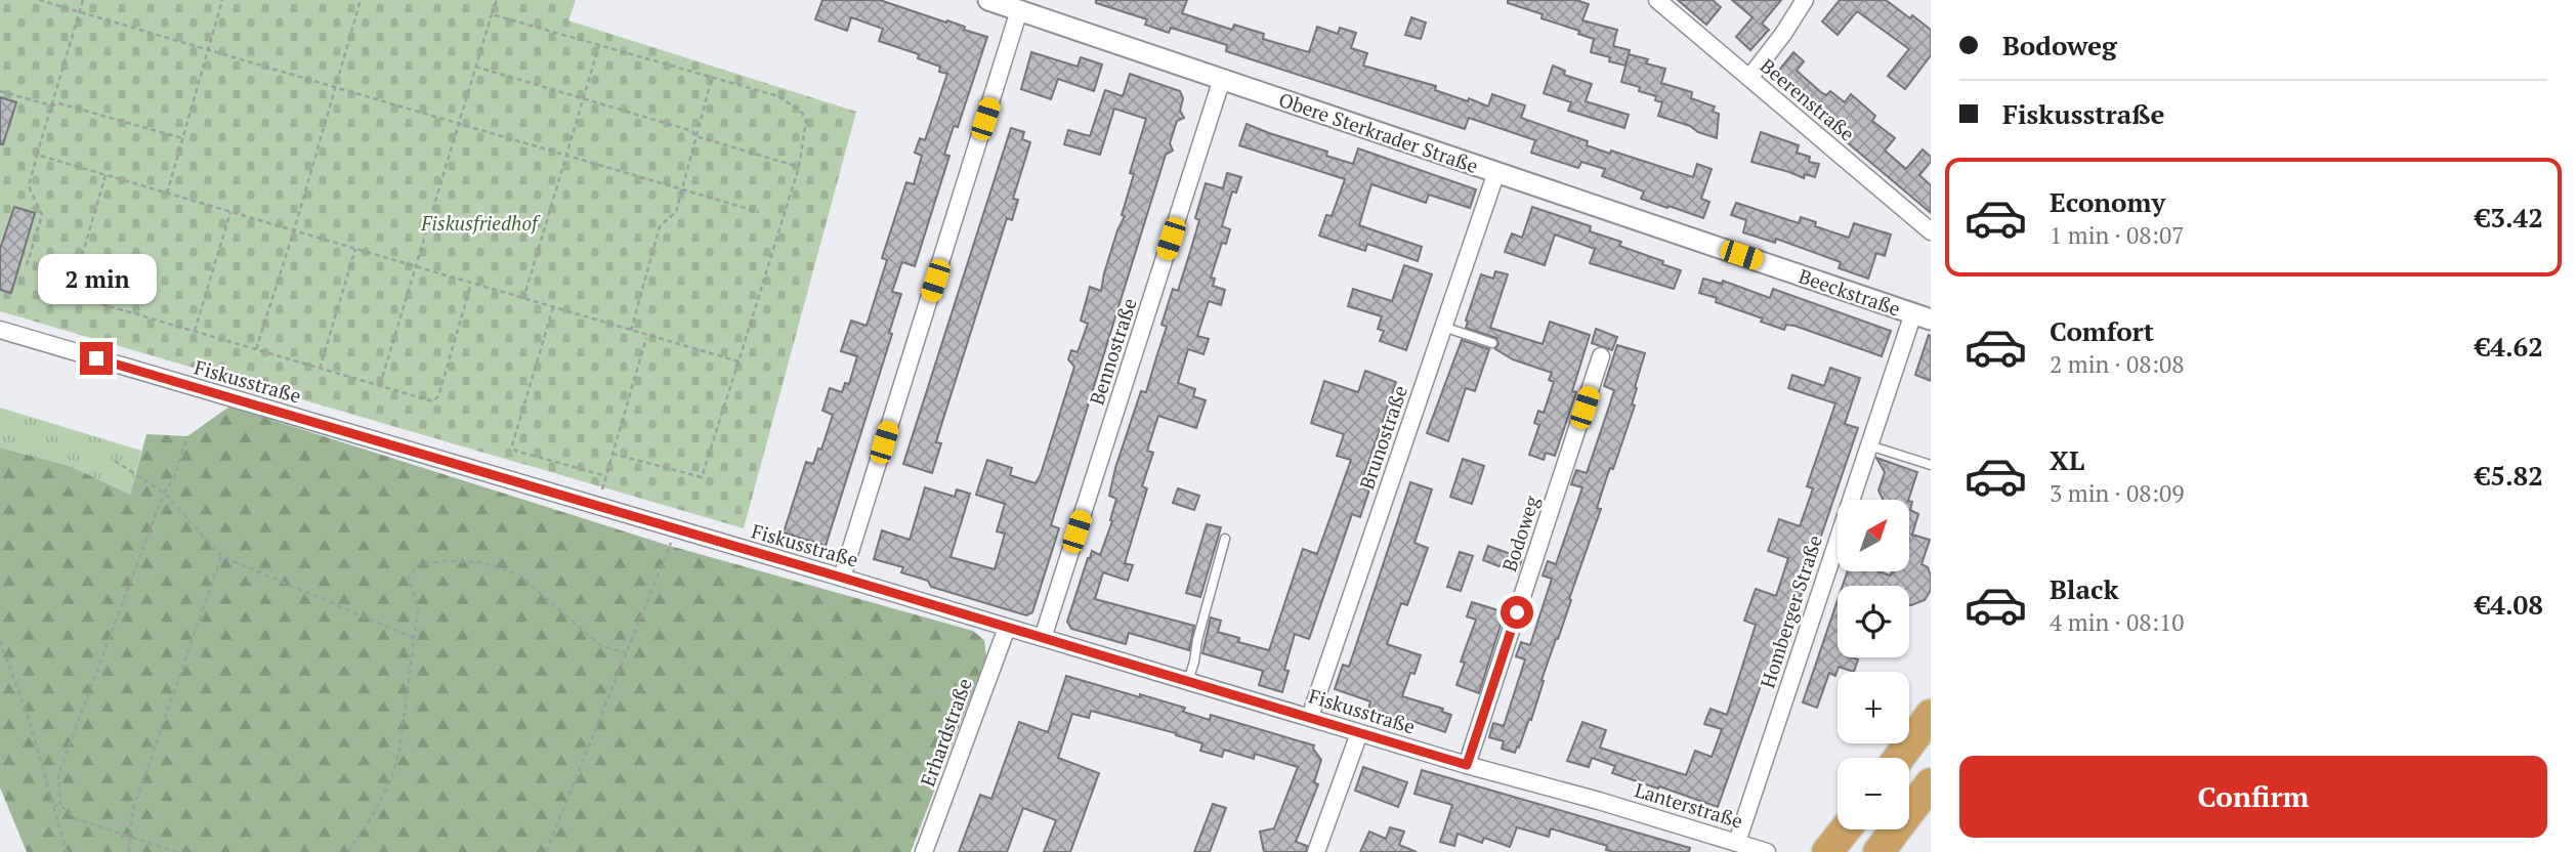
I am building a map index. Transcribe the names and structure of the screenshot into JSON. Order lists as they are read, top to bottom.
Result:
{
  "streets": {
    "street": [
      "Beerenstraße",
      "Obere Sterkrader Straße",
      "Beeckstraße",
      "Bennostraße",
      "Fiskusstraße",
      "Brunostraße",
      "Bodoweg",
      "Homberger Straße",
      "Erhardstraße",
      "Lanterstraße"
    ]
  },
  "crossings": [
    ["Obere Sterkrader Straße", "Beeckstraße"],
    ["Obere Sterkrader Straße", "Bennostraße"],
    ["Obere Sterkrader Straße", "Brunostraße"],
    ["Beeckstraße", "Homberger Straße"],
    ["Bennostraße", "Fiskusstraße"],
    ["Fiskusstraße", "Brunostraße"],
    ["Fiskusstraße", "Bodoweg"],
    ["Fiskusstraße", "Erhardstraße"],
    ["Fiskusstraße", "Lanterstraße"],
    ["Homberger Straße", "Lanterstraße"]
  ],
  "parks": ["Fiskusfriedhof"],
  "north": "top right",
  "page": {
    "banner": ["Bodoweg", "Fiskusstraße"],
    "list": [
      {
        "name": "Economy",
        "note": "1 min · 08:07",
        "value": "€3.42"
      },
      {
        "name": "Comfort",
        "note": "2 min · 08:08",
        "value": "€4.62"
      },
      {
        "name": "XL",
        "note": "3 min · 08:09",
        "value": "€5.82"
      },
      {
        "name": "Black",
        "note": "4 min · 08:10",
        "value": "€4.08"
      }
    ],
    "bubble": "2 min",
    "map_buttons": ["+", "−"],
    "buttons": "Confirm"
  }
}
